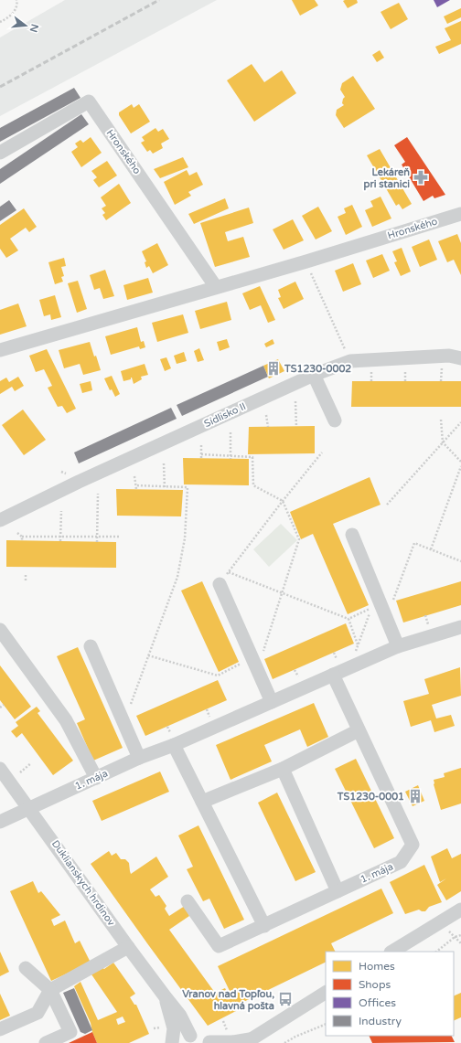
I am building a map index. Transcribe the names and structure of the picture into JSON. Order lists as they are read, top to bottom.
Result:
{
  "streets": {
    "street": [
      "Hronského",
      "Sídlisko II",
      "1. mája",
      "Duklianskych hrdinov"
    ]
  },
  "crossings": [
    ["1. mája", "Duklianskych hrdinov"]
  ],
  "places": {
    "pharmacy": ["Lekáreň pri stanici"],
    "building": ["TS1230-0002", "TS1230-0001"],
    "bus stop": ["Vranov nad Topľou, hlavná pošta"]
  },
  "legend": [
    "Homes",
    "Shops",
    "Offices",
    "Industry"
  ],
  "north": "right"
}
